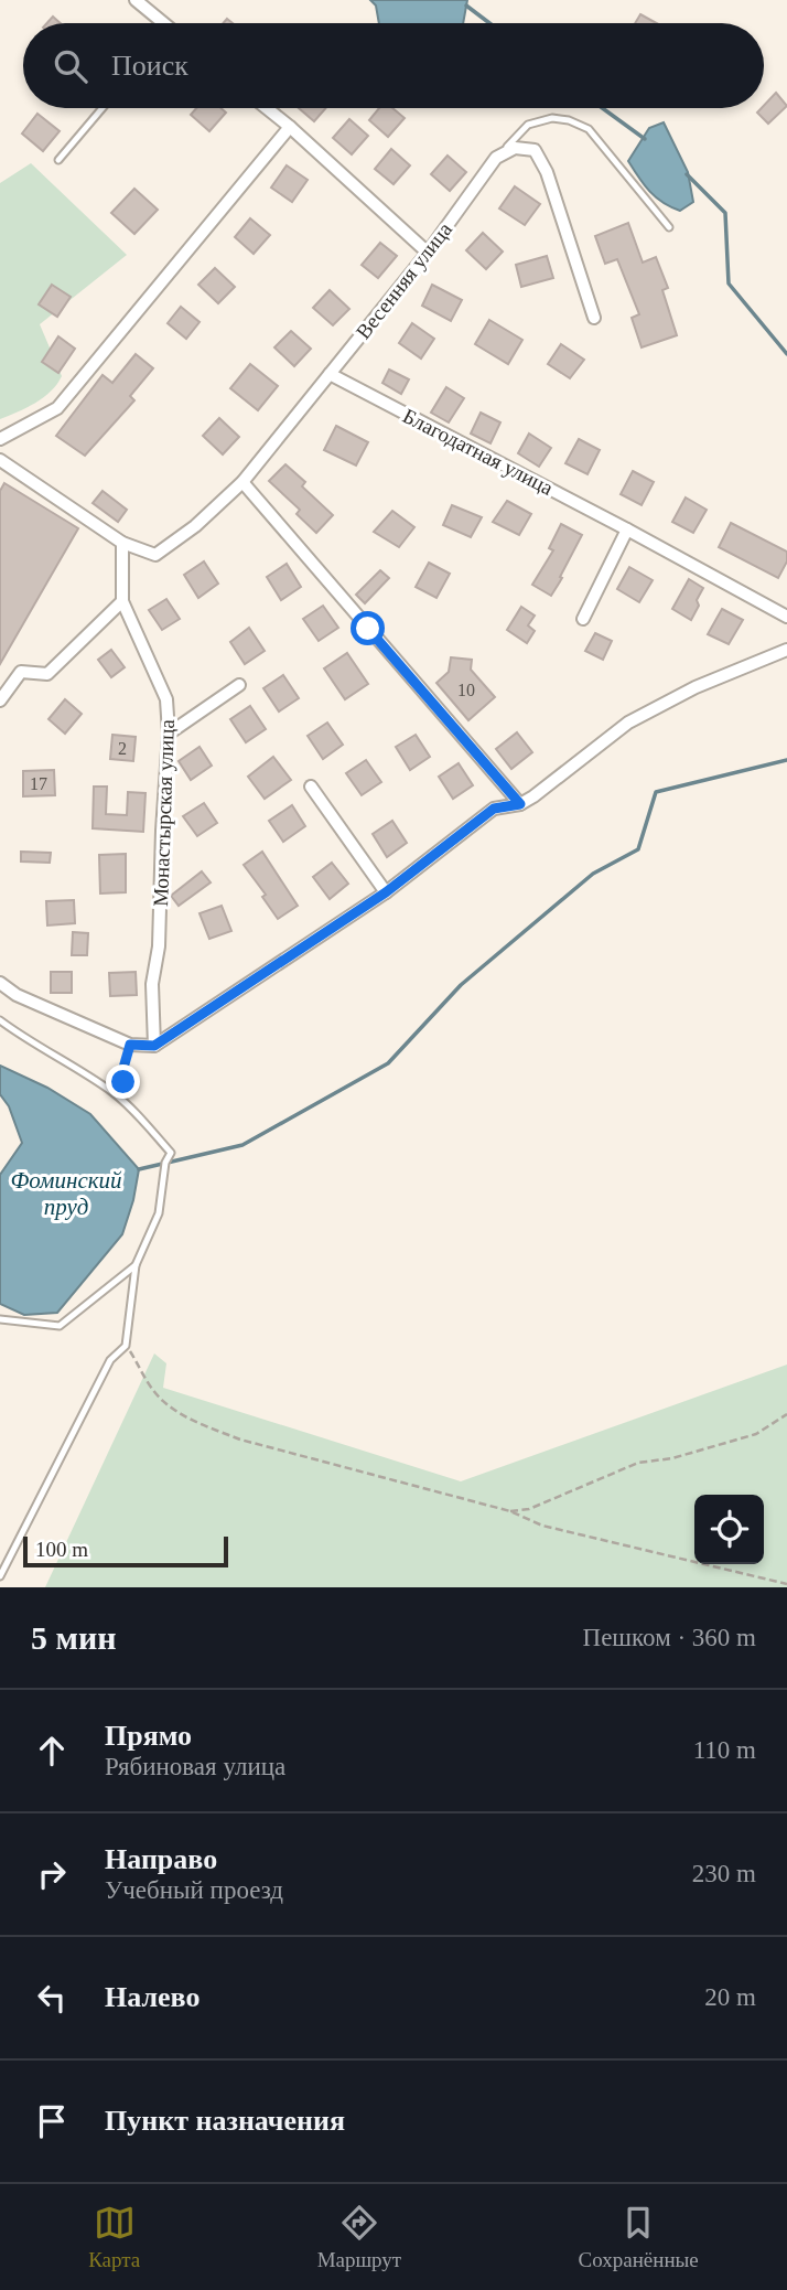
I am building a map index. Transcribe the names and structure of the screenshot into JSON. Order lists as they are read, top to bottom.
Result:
{
  "streets": {
    "street": ["Весенняя улица", "Благодатная улица", "Монастырская улица"]
  },
  "crossings": [
    ["Весенняя улица", "Благодатная улица"],
    ["Весенняя улица", "Монастырская улица"]
  ],
  "water": ["Фоминский пруд"],
  "house_numbers": ["10", "2", "17"],
  "scale_bar": "100 m",
  "page": {
    "search": "Поиск",
    "scale": "100 m",
    "heading": ["5 мин", "Пешком · 360 m"],
    "list": [
      ["Прямо", "Рябиновая улица", "110 m"],
      ["Направо", "Учебный проезд", "230 m"],
      ["Налево", "20 m"],
      "Пункт назначения"
    ],
    "nav": ["Карта", "Маршрут", "Сохранённые"]
  }
}
